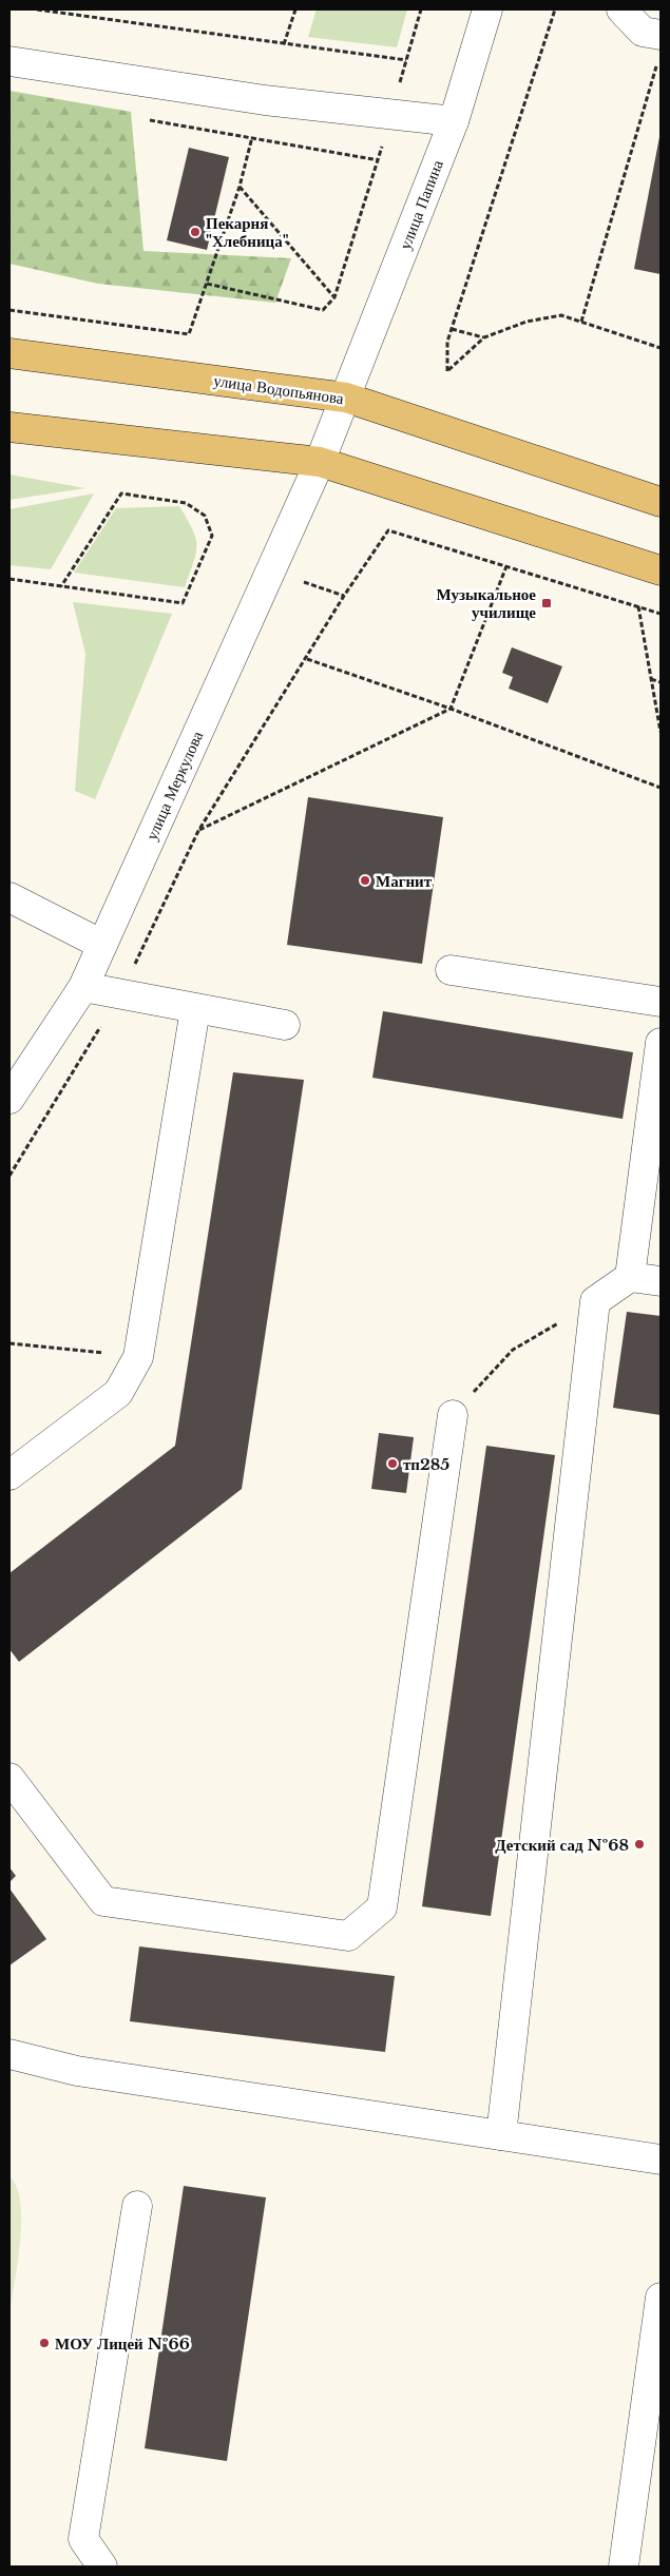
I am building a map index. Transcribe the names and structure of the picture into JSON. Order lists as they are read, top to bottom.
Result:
{
  "streets": {
    "main road": ["улица Водопьянова"],
    "street": ["улица Папина", "улица Меркулова"]
  },
  "crossings": [
    ["улица Папина", "улица Водопьянова"],
    ["улица Папина", "улица Меркулова"]
  ],
  "places": {
    "other": [
      "Пекарня \"Хлебница\"",
      "Магнит",
      "тп285",
      "Детский сад №68",
      "МОУ Лицей №66"
    ],
    "transit": ["Музыкальное училище"]
  }
}
